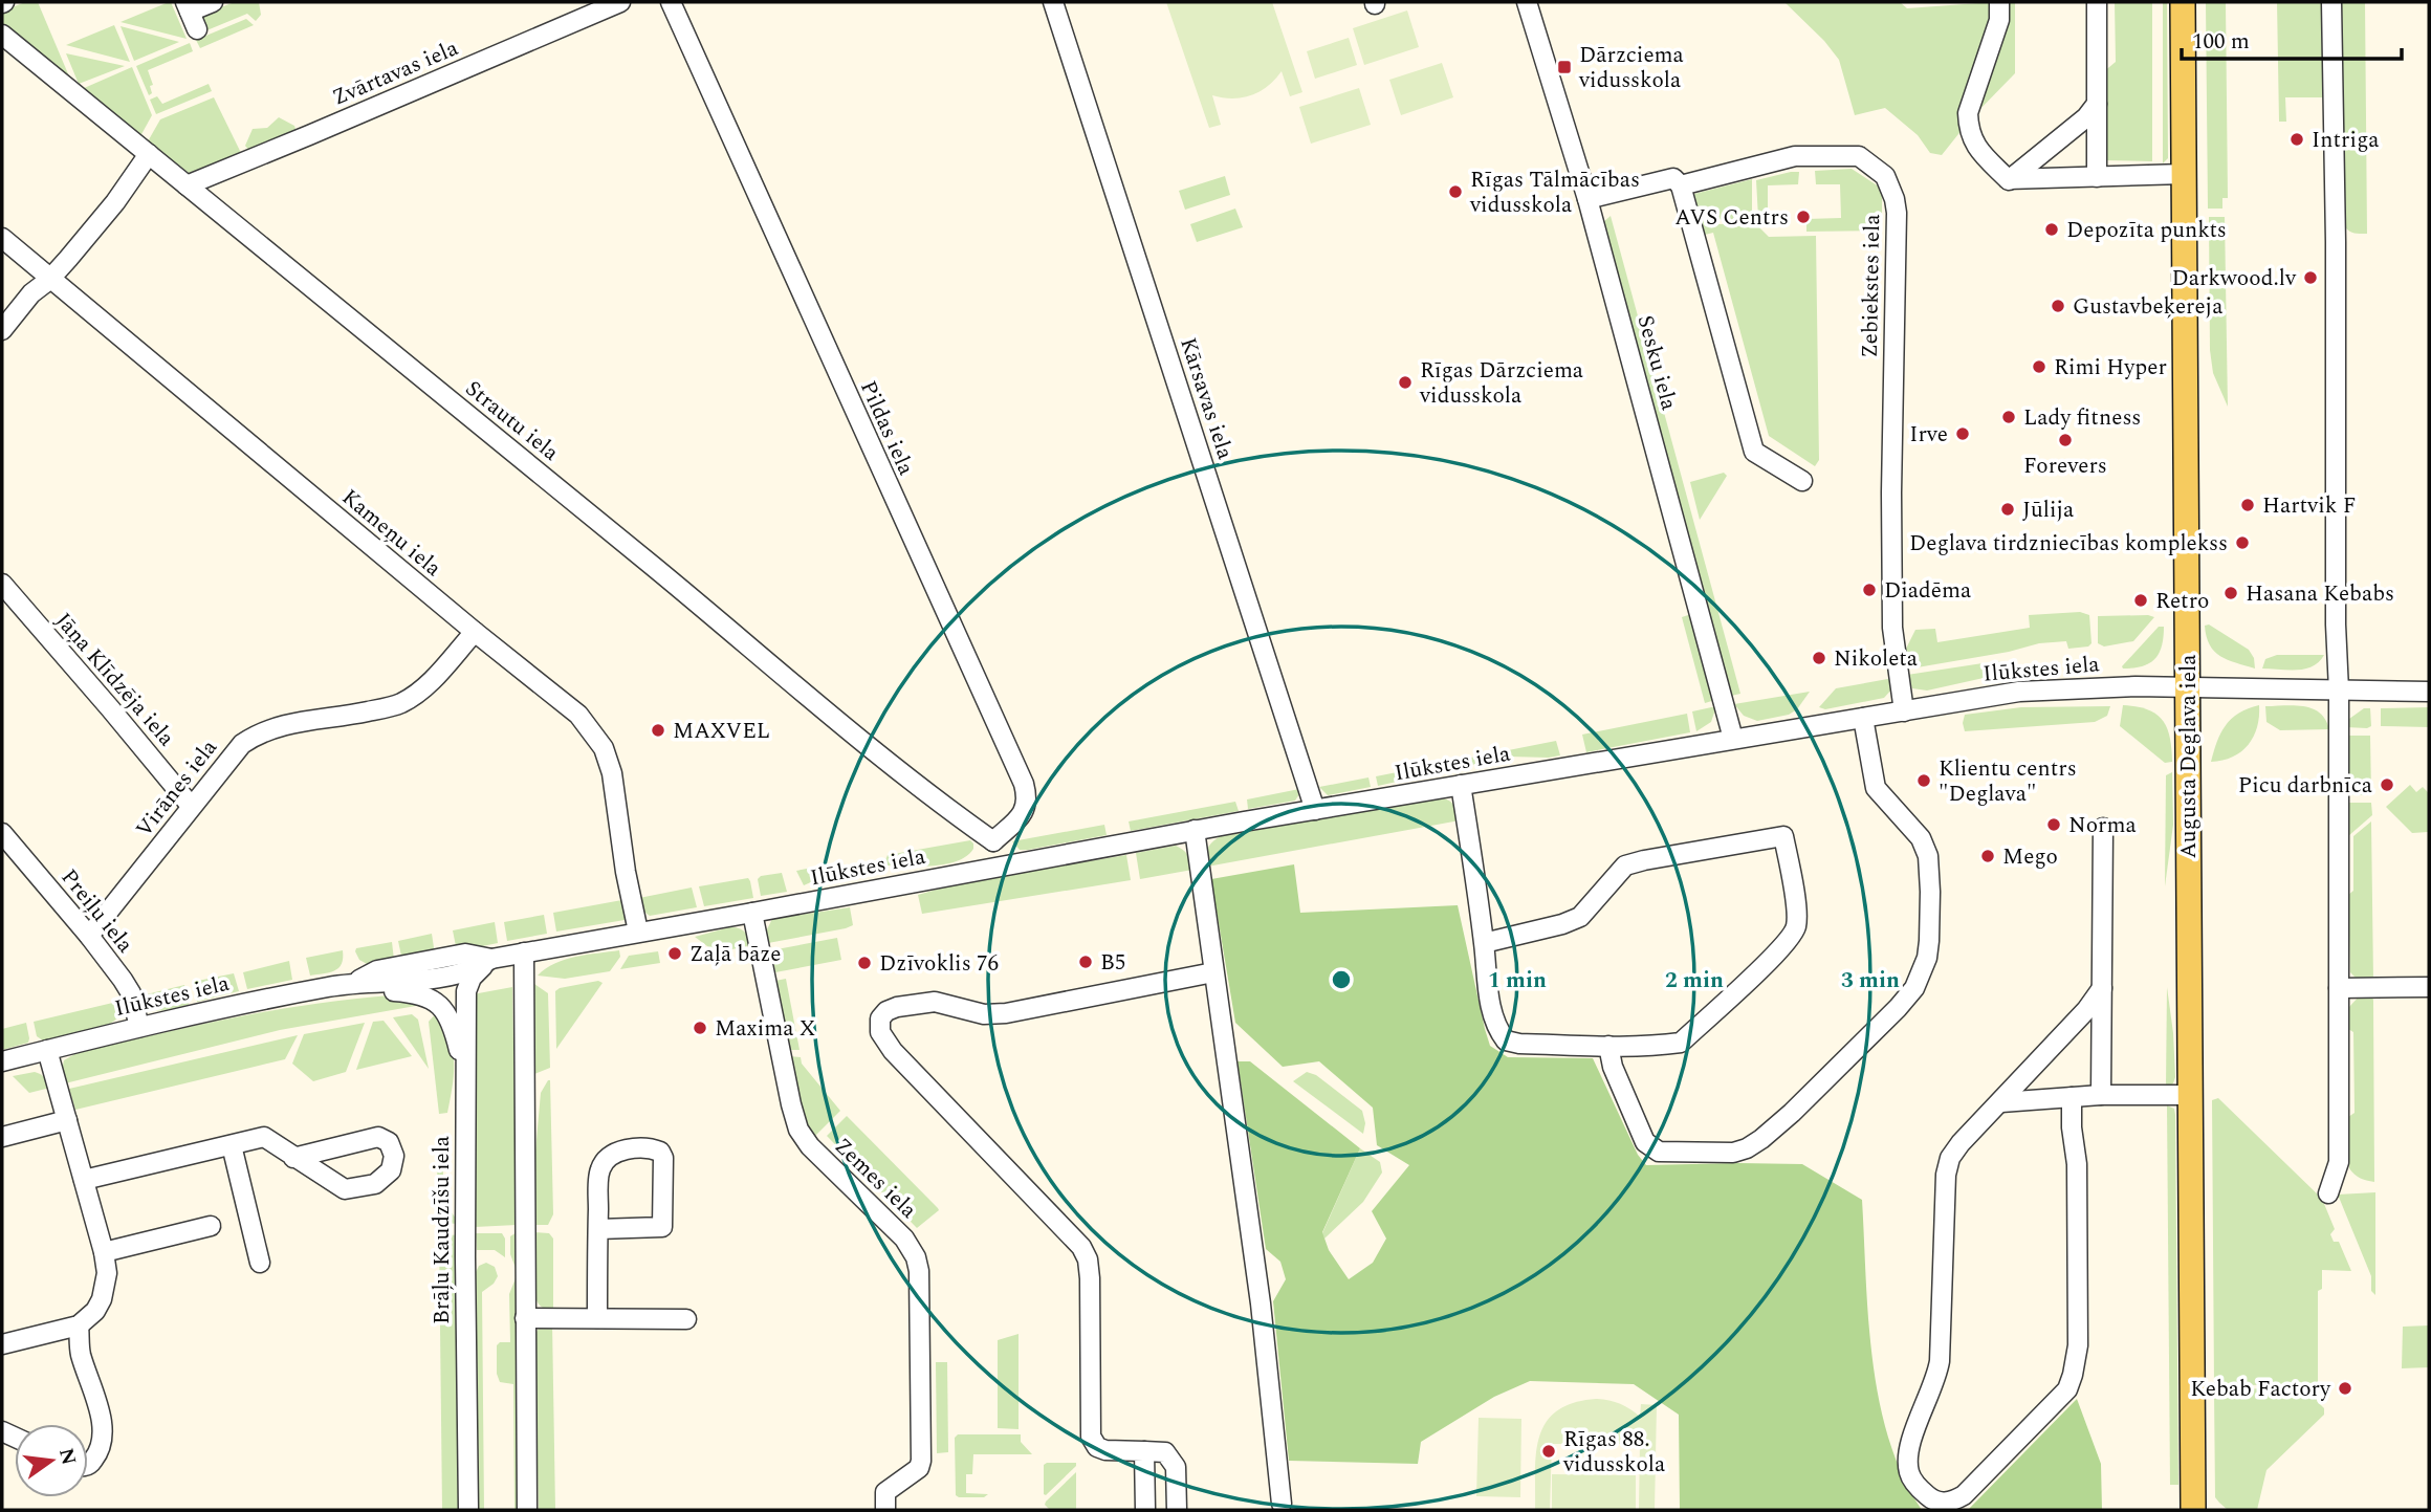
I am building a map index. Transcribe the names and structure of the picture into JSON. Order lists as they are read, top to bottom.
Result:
{
  "streets": {
    "main road": ["Augusta Deglava iela"],
    "street": [
      "Zvārtavas iela",
      "Zebiekstes iela",
      "Sesku iela",
      "Kārsavas iela",
      "Strautu iela",
      "Pildas iela",
      "Kameņu iela",
      "Ilūkstes iela",
      "Jāņa Klīdzēja iela",
      "Virānes iela",
      "Preiļu iela",
      "Zemes iela",
      "Brāļu Kaudzīšu iela"
    ]
  },
  "crossings": [
    ["Zvārtavas iela", "Strautu iela"],
    ["Zebiekstes iela", "Sesku iela"],
    ["Zebiekstes iela", "Ilūkstes iela"],
    ["Sesku iela", "Ilūkstes iela"],
    ["Kārsavas iela", "Ilūkstes iela"],
    ["Strautu iela", "Pildas iela"],
    ["Kameņu iela", "Ilūkstes iela"],
    ["Kameņu iela", "Virānes iela"],
    ["Ilūkstes iela", "Augusta Deglava iela"],
    ["Ilūkstes iela", "Preiļu iela"],
    ["Ilūkstes iela", "Zemes iela"],
    ["Ilūkstes iela", "Brāļu Kaudzīšu iela"],
    ["Jāņa Klīdzēja iela", "Virānes iela"],
    ["Virānes iela", "Preiļu iela"]
  ],
  "places": {
    "transit": ["Dārzciema vidusskola"],
    "other": [
      "Intriga",
      "Rīgas Tālmācības vidusskola",
      "AVS Centrs",
      "Depozīta punkts",
      "Darkwood.lv",
      "Gustavbeķereja",
      "Rimi Hyper",
      "Rīgas Dārzciema vidusskola",
      "Lady fitness",
      "Irve",
      "Forevers",
      "Hartvik F",
      "Jūlija",
      "Deglava tirdzniecības komplekss",
      "Diadēma",
      "Hasana Kebabs",
      "Retro",
      "Nikoleta",
      "MAXVEL",
      "Klientu centrs \"Deglava\"",
      "Picu darbnīca",
      "Norma",
      "Mego",
      "Zaļā bāze",
      "B5",
      "Dzīvoklis 76",
      "Maxima X",
      "Kebab Factory",
      "Rīgas 88. vidusskola"
    ]
  },
  "scale_bar": "100 m",
  "north": "right",
  "rings": ["1 min", "2 min", "3 min"]
}
